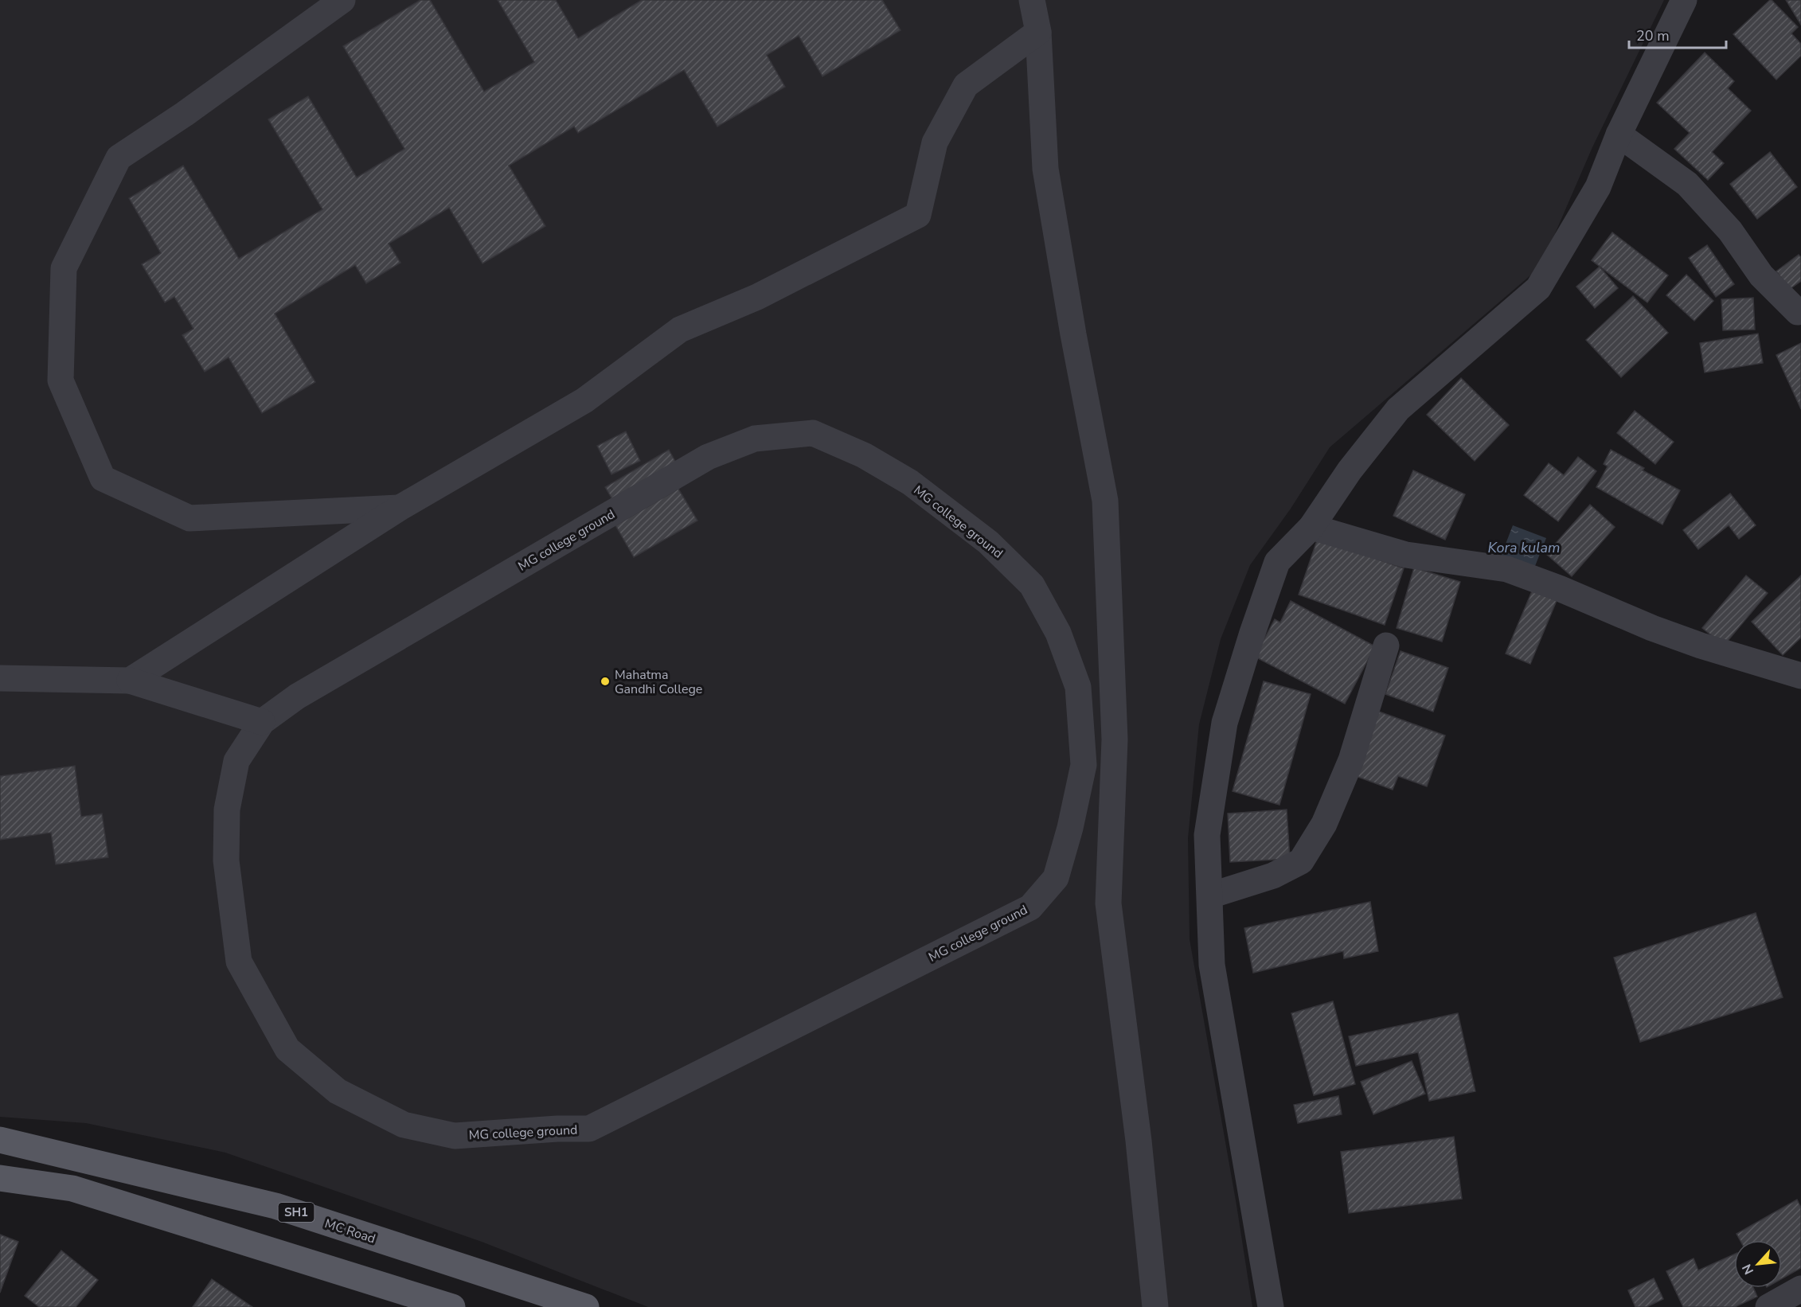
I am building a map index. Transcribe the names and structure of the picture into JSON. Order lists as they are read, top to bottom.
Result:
{
  "streets": {
    "main road": ["SH1", "MC Road"],
    "street": ["MG college ground"]
  },
  "water": ["Kora kulam"],
  "places": ["Mahatma Gandhi College"],
  "scale_bar": "20 m",
  "north": "bottom left"
}
